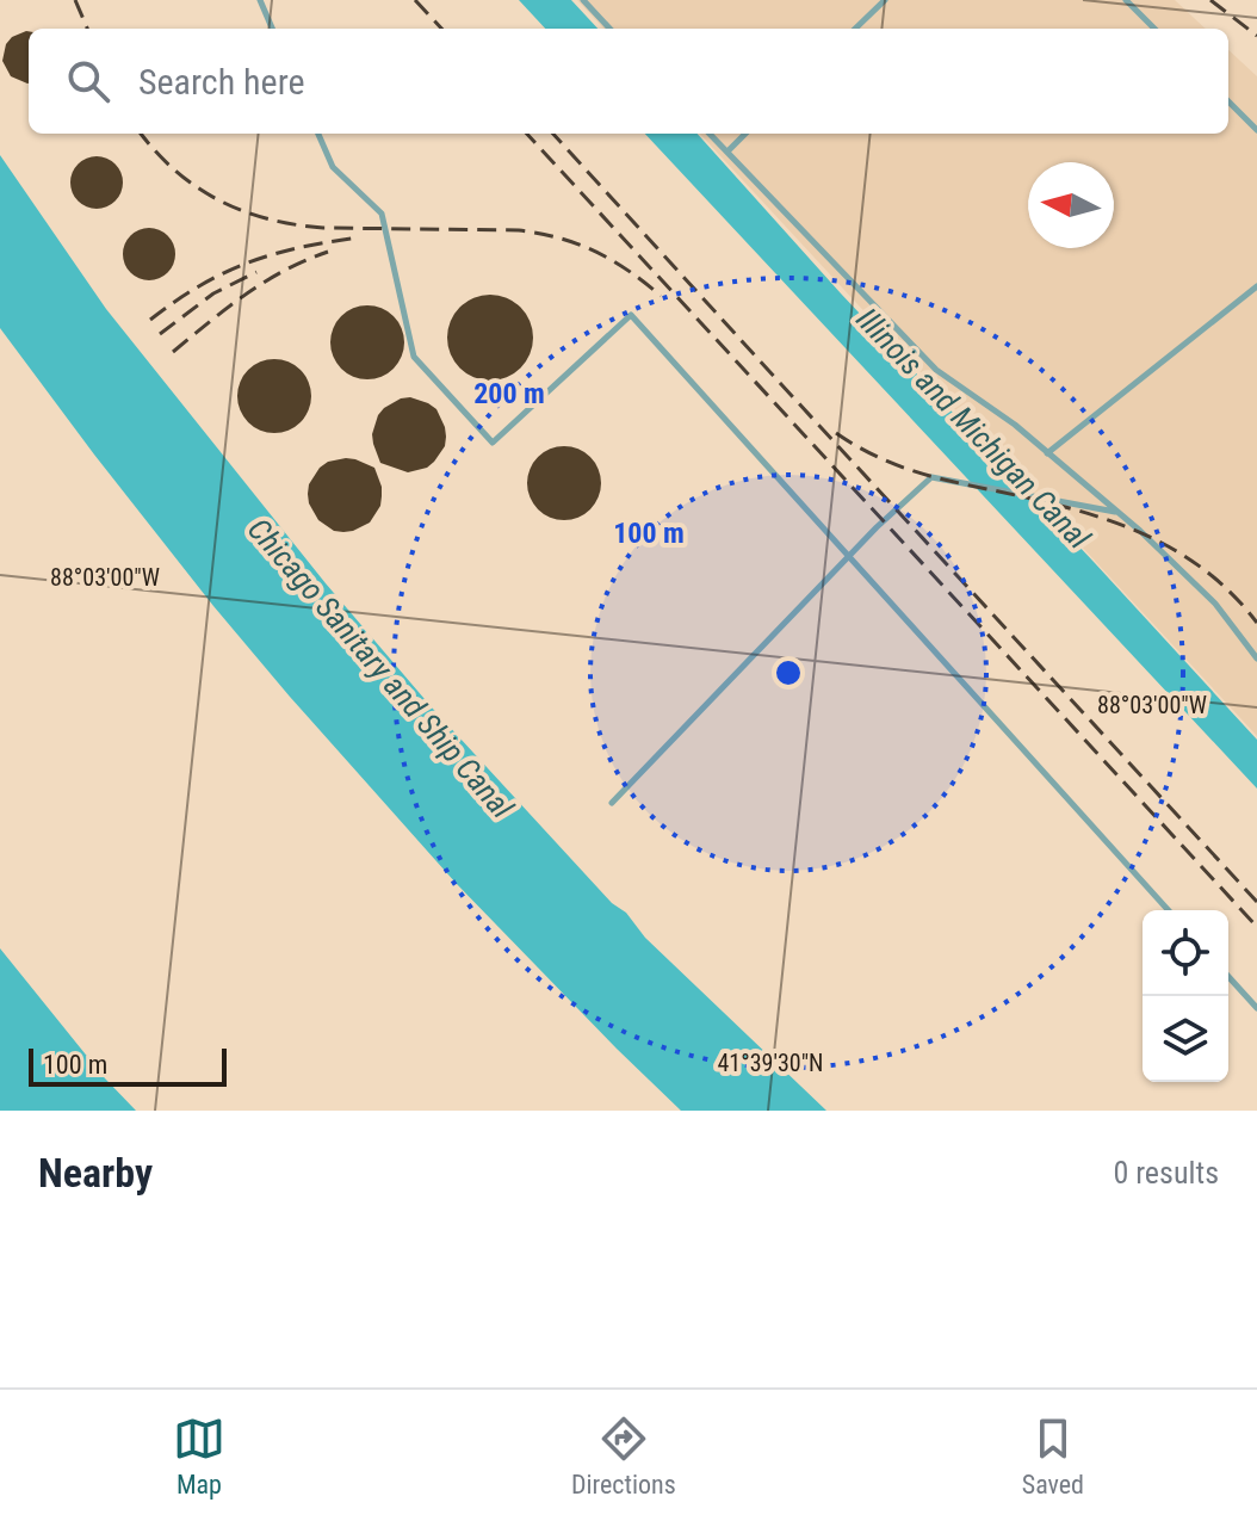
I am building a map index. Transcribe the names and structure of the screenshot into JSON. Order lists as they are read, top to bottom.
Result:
{
  "water": ["Illinois and Michigan Canal", "Chicago Sanitary and Ship Canal"],
  "scale_bar": "100 m",
  "north": "left",
  "page": {
    "search": "Search here",
    "scale": "100 m",
    "heading": ["Nearby", "0 results"],
    "nav": ["Map", "Directions", "Saved"]
  },
  "coordinates": ["88°03'00\"W", "41°39'30\"N"],
  "rings": ["200 m", "100 m"]
}
